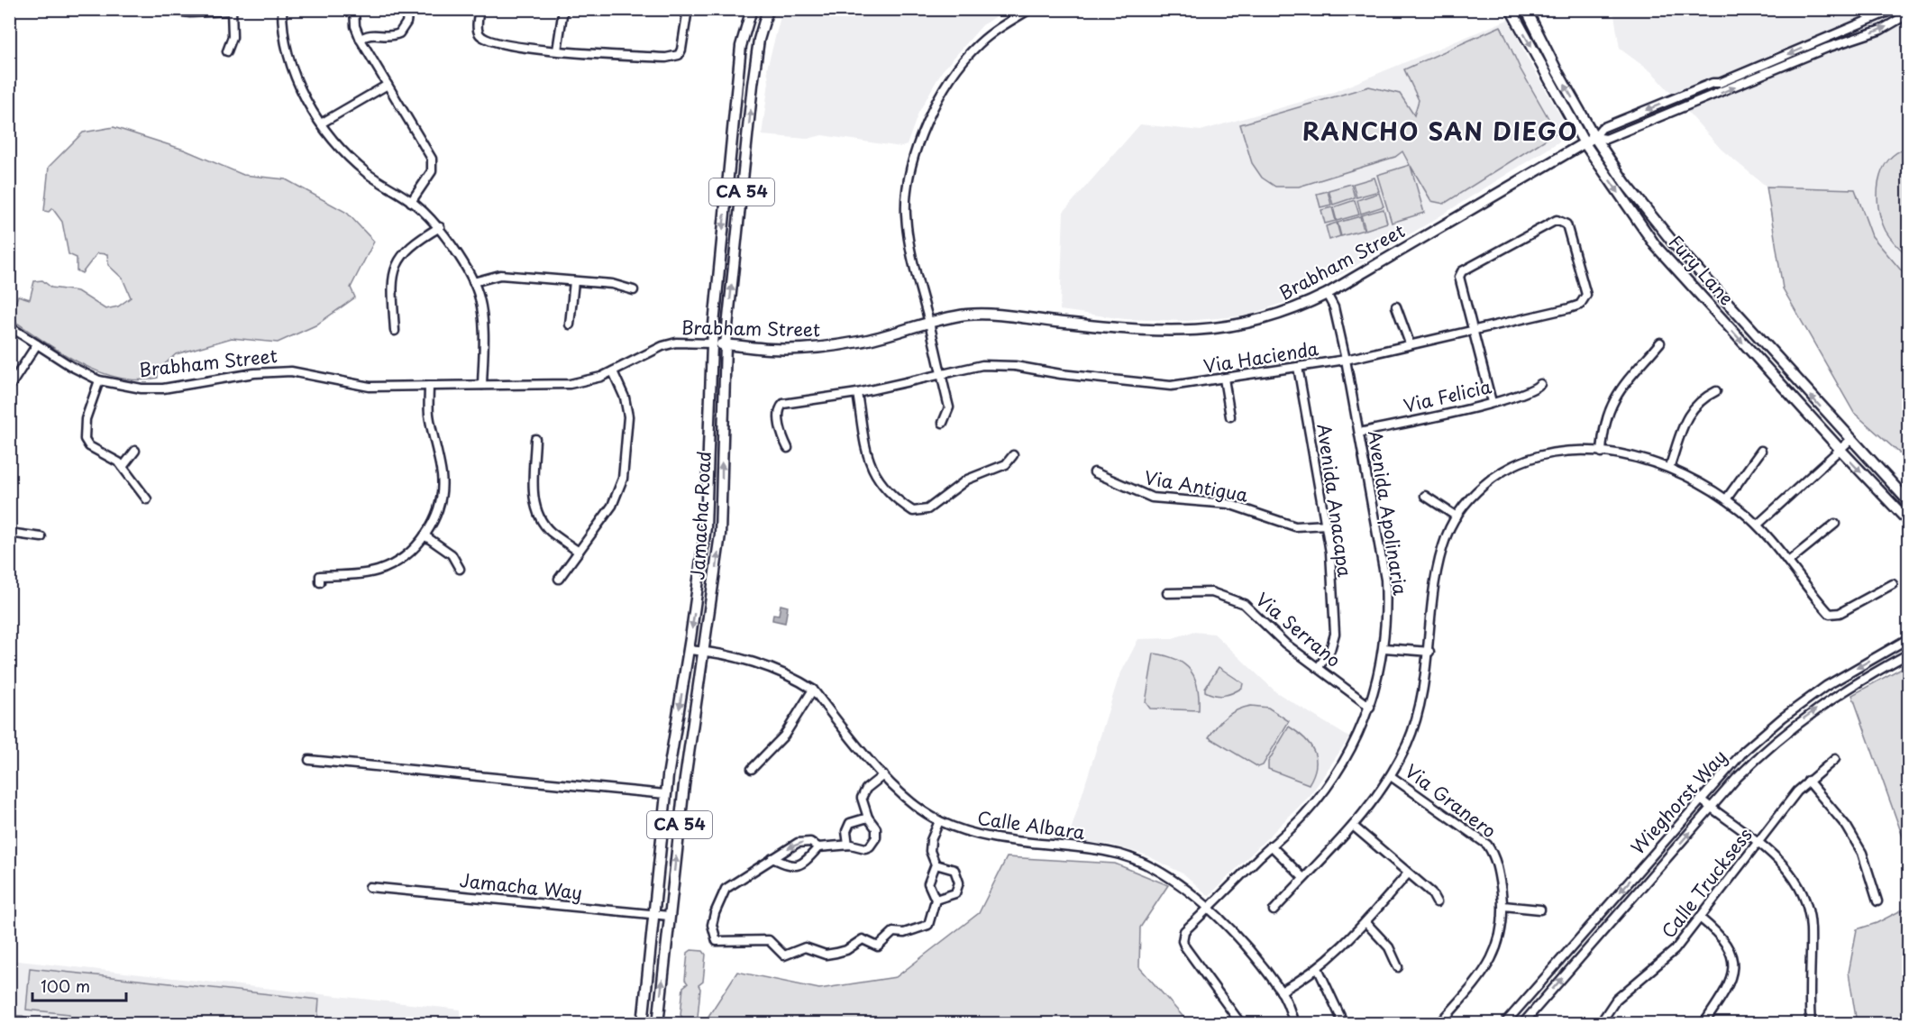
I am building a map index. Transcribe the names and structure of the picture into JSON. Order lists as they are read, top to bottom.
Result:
{
  "streets": {
    "main road": [
      "CA 54",
      "Brabham Street",
      "Fury Lane",
      "Jamacha Road"
    ],
    "street": [
      "Via Hacienda",
      "Via Felicia",
      "Via Antigua",
      "Avenida Anacapa",
      "Avenida Apolinaria",
      "Via Serrano",
      "Via Granero",
      "Wieghorst Way",
      "Calle Albara",
      "Calle Trucksess",
      "Jamacha Way"
    ]
  },
  "crossings": [
    ["Brabham Street", "Fury Lane"],
    ["Brabham Street", "Avenida Apolinaria"],
    ["Brabham Street", "Jamacha Road"],
    ["Via Hacienda", "Avenida Anacapa"],
    ["Via Hacienda", "Avenida Apolinaria"],
    ["Via Felicia", "Avenida Apolinaria"],
    ["Via Antigua", "Avenida Anacapa"],
    ["Avenida Anacapa", "Via Serrano"],
    ["Avenida Apolinaria", "Via Serrano"],
    ["Avenida Apolinaria", "Calle Albara"],
    ["Jamacha Road", "Calle Albara"],
    ["Jamacha Road", "Jamacha Way"]
  ],
  "districts": ["RANCHO SAN DIEGO"],
  "scale_bar": "100 m"
}
